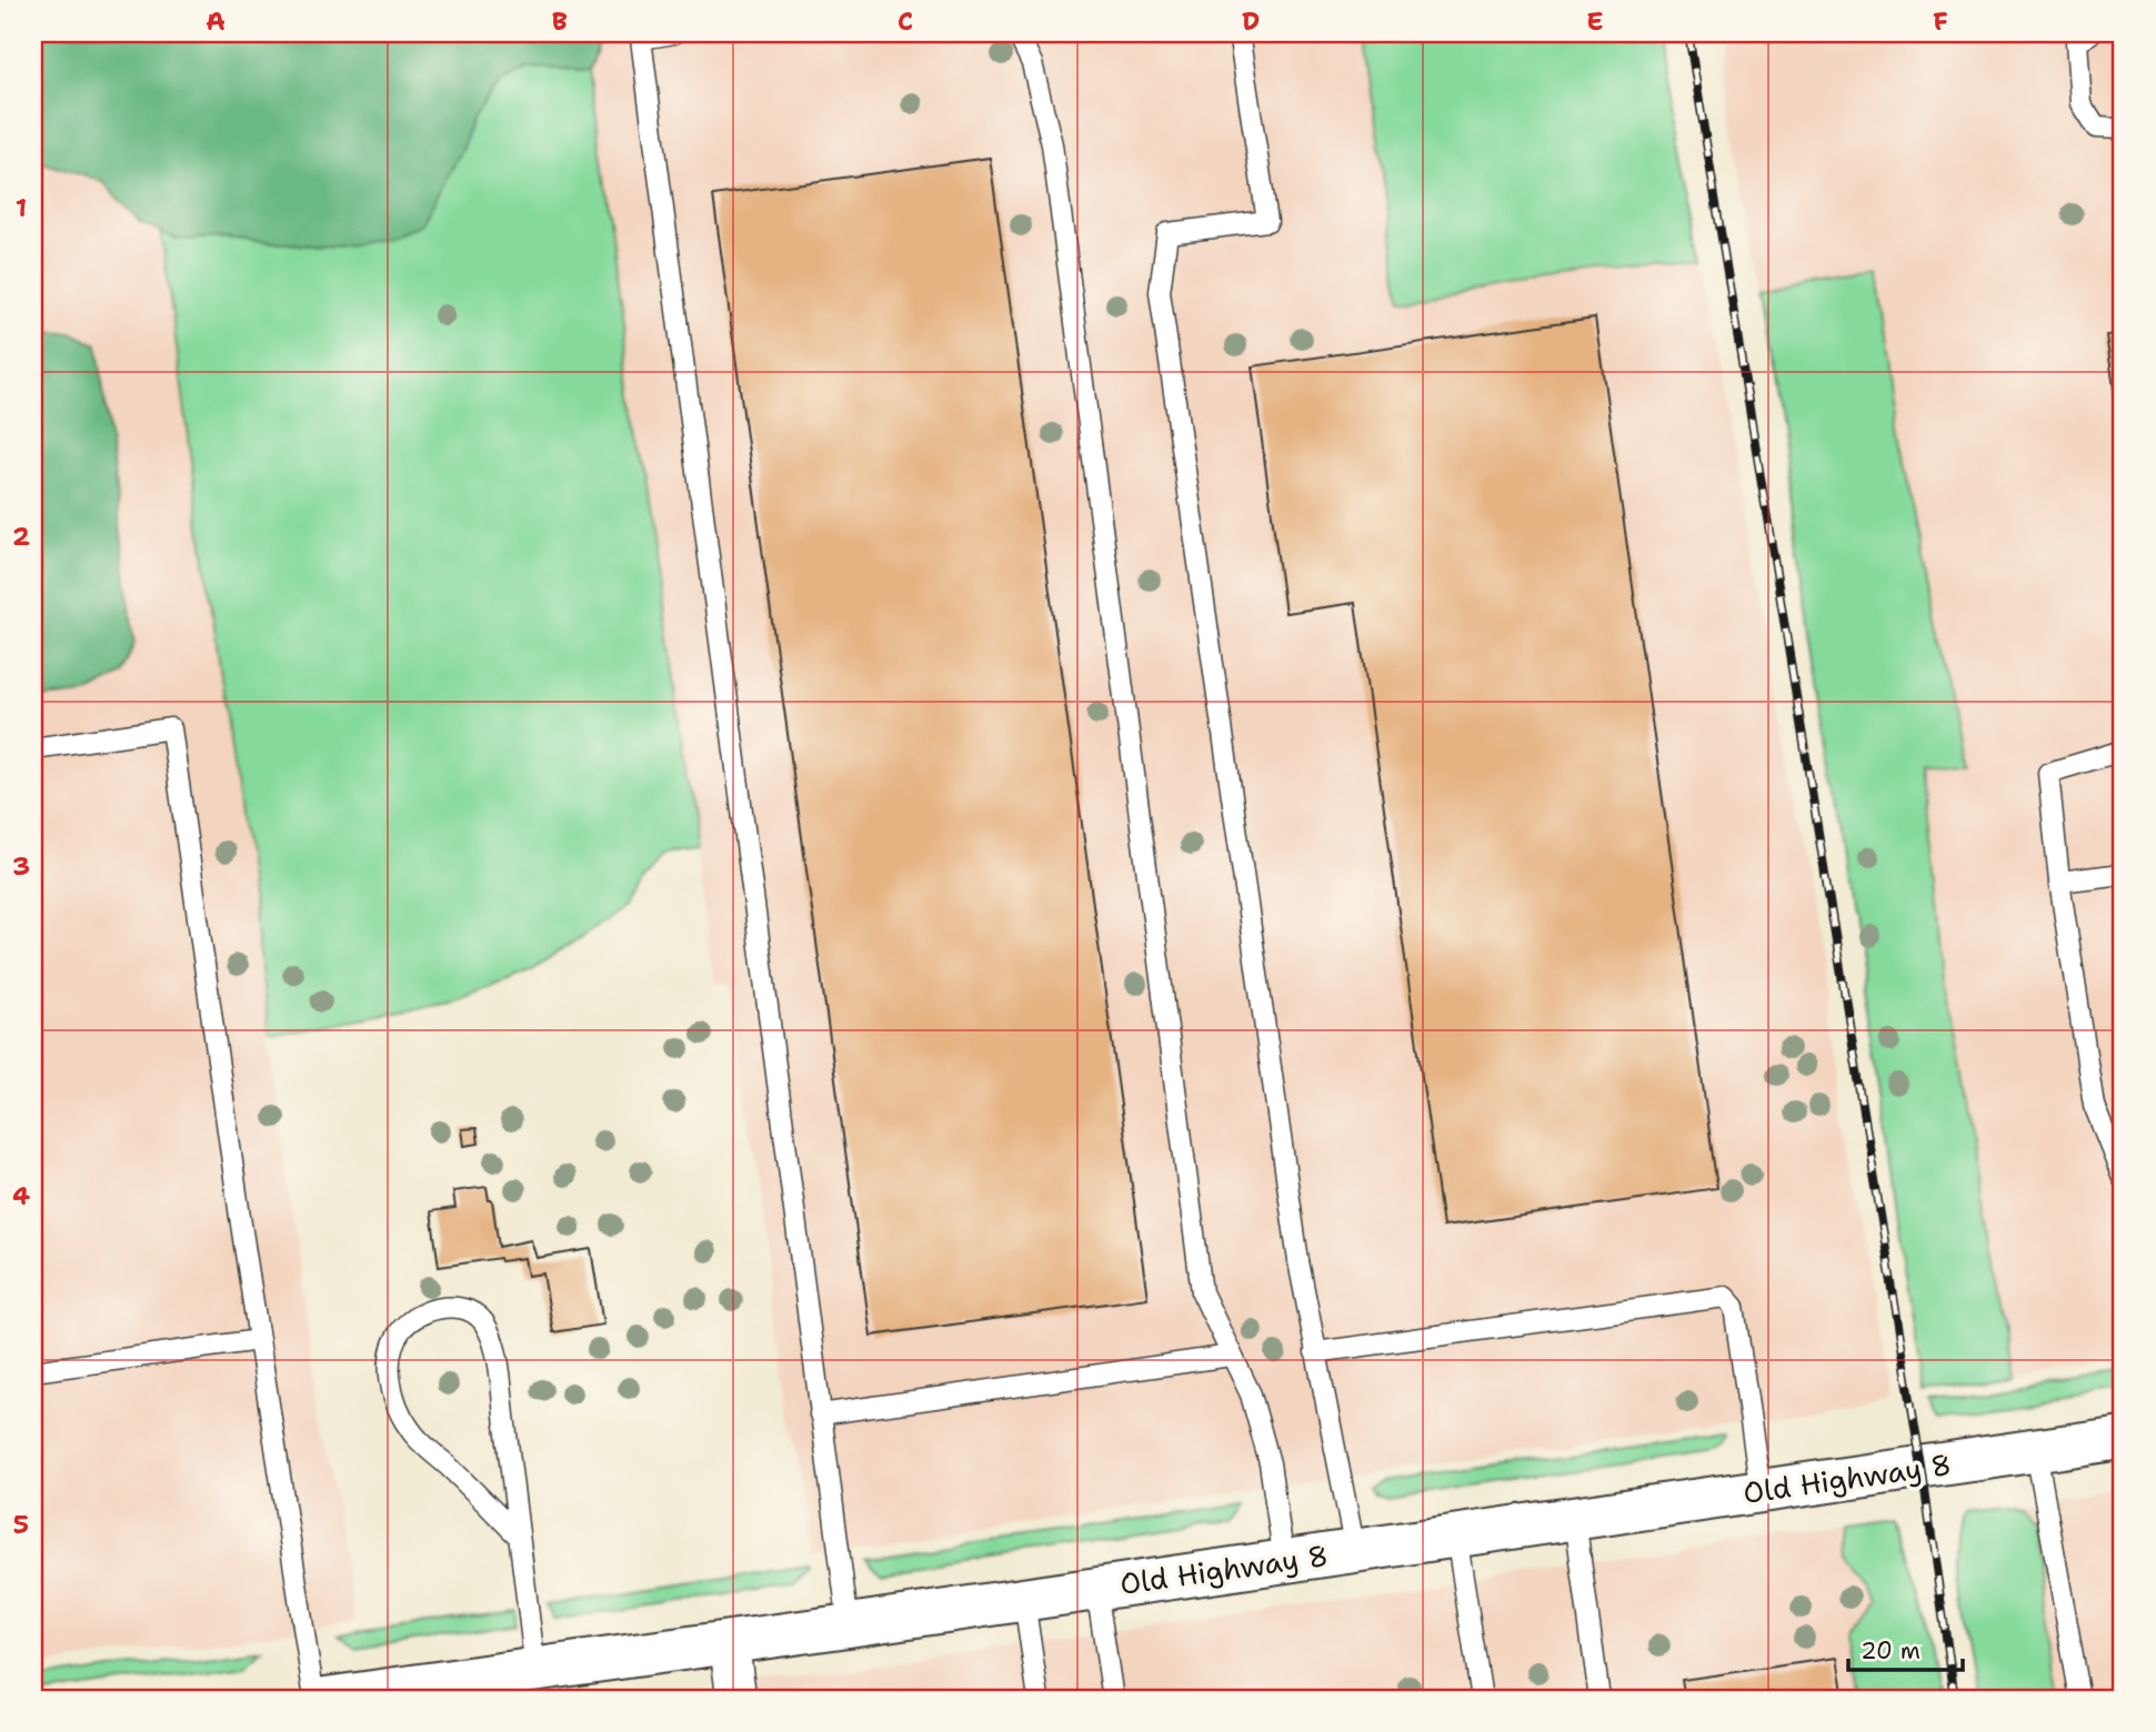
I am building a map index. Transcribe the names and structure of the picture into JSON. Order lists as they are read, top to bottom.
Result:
{
  "streets": {
    "street": ["Old Highway 8"]
  },
  "scale_bar": "20 m",
  "grid": {
    "columns": [
      "A",
      "B",
      "C",
      "D",
      "E",
      "F"
    ],
    "rows": [
      "1",
      "2",
      "3",
      "4",
      "5"
    ]
  }
}
